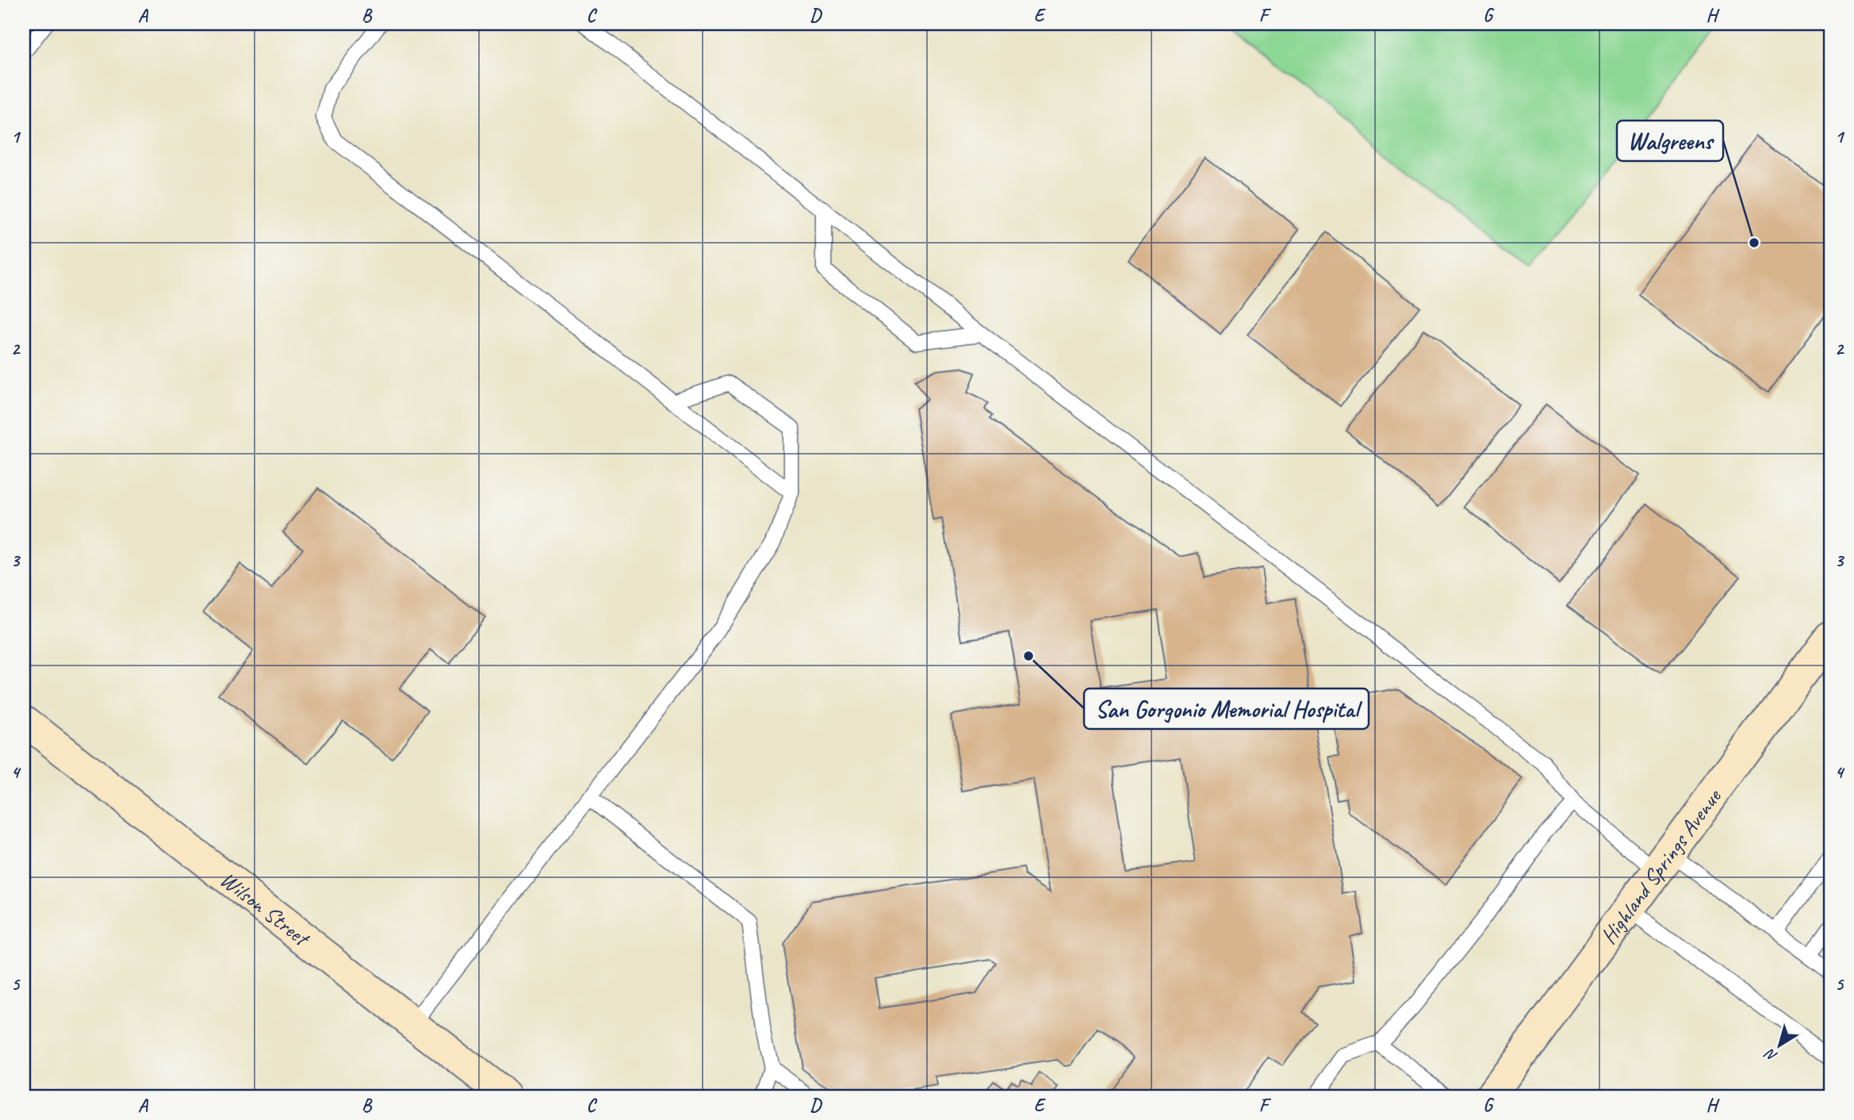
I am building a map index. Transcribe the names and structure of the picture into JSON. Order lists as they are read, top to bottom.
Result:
{
  "streets": {
    "street": ["Highland Springs Avenue", "Wilson Street"]
  },
  "places": ["Walgreens", "San Gorgonio Memorial Hospital"],
  "north": "bottom left",
  "grid": {
    "columns": [
      "A",
      "B",
      "C",
      "D",
      "E",
      "F",
      "G",
      "H"
    ],
    "rows": [
      "1",
      "2",
      "3",
      "4",
      "5"
    ]
  }
}
